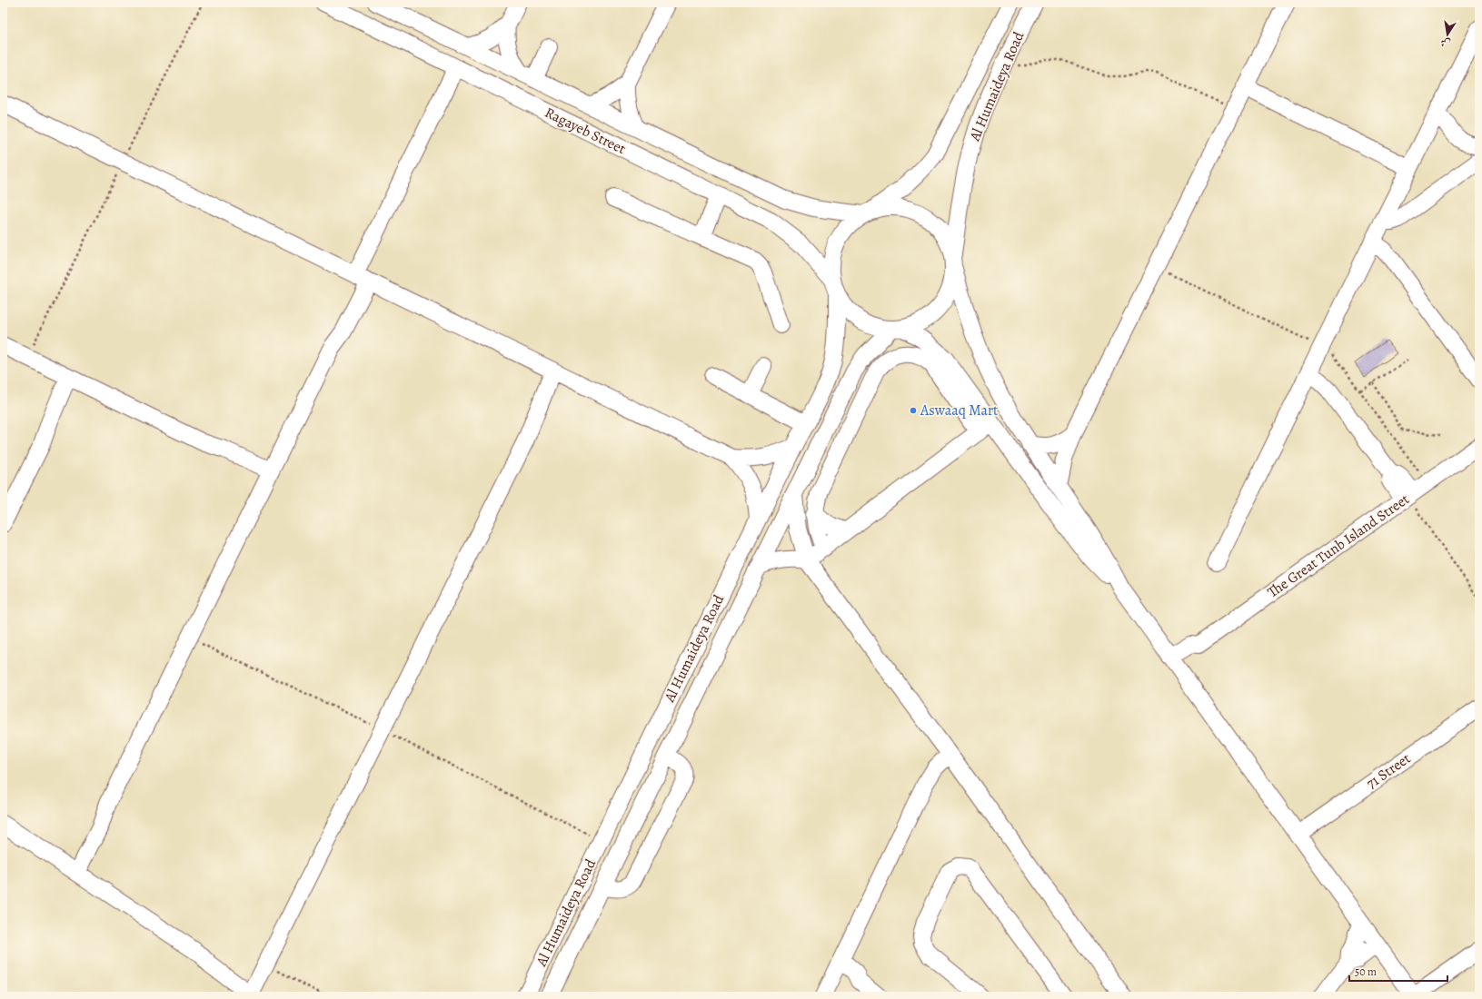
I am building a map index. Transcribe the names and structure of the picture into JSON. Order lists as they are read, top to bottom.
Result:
{
  "streets": {
    "street": [
      "Al Humaideya Road",
      "Ragayeb Street",
      "The Great Tunb Island Street",
      "71 Street"
    ]
  },
  "crossings": [
    ["Al Humaideya Road", "Ragayeb Street"]
  ],
  "places": ["Aswaaq Mart"],
  "scale_bar": "50 m",
  "north": "bottom"
}
